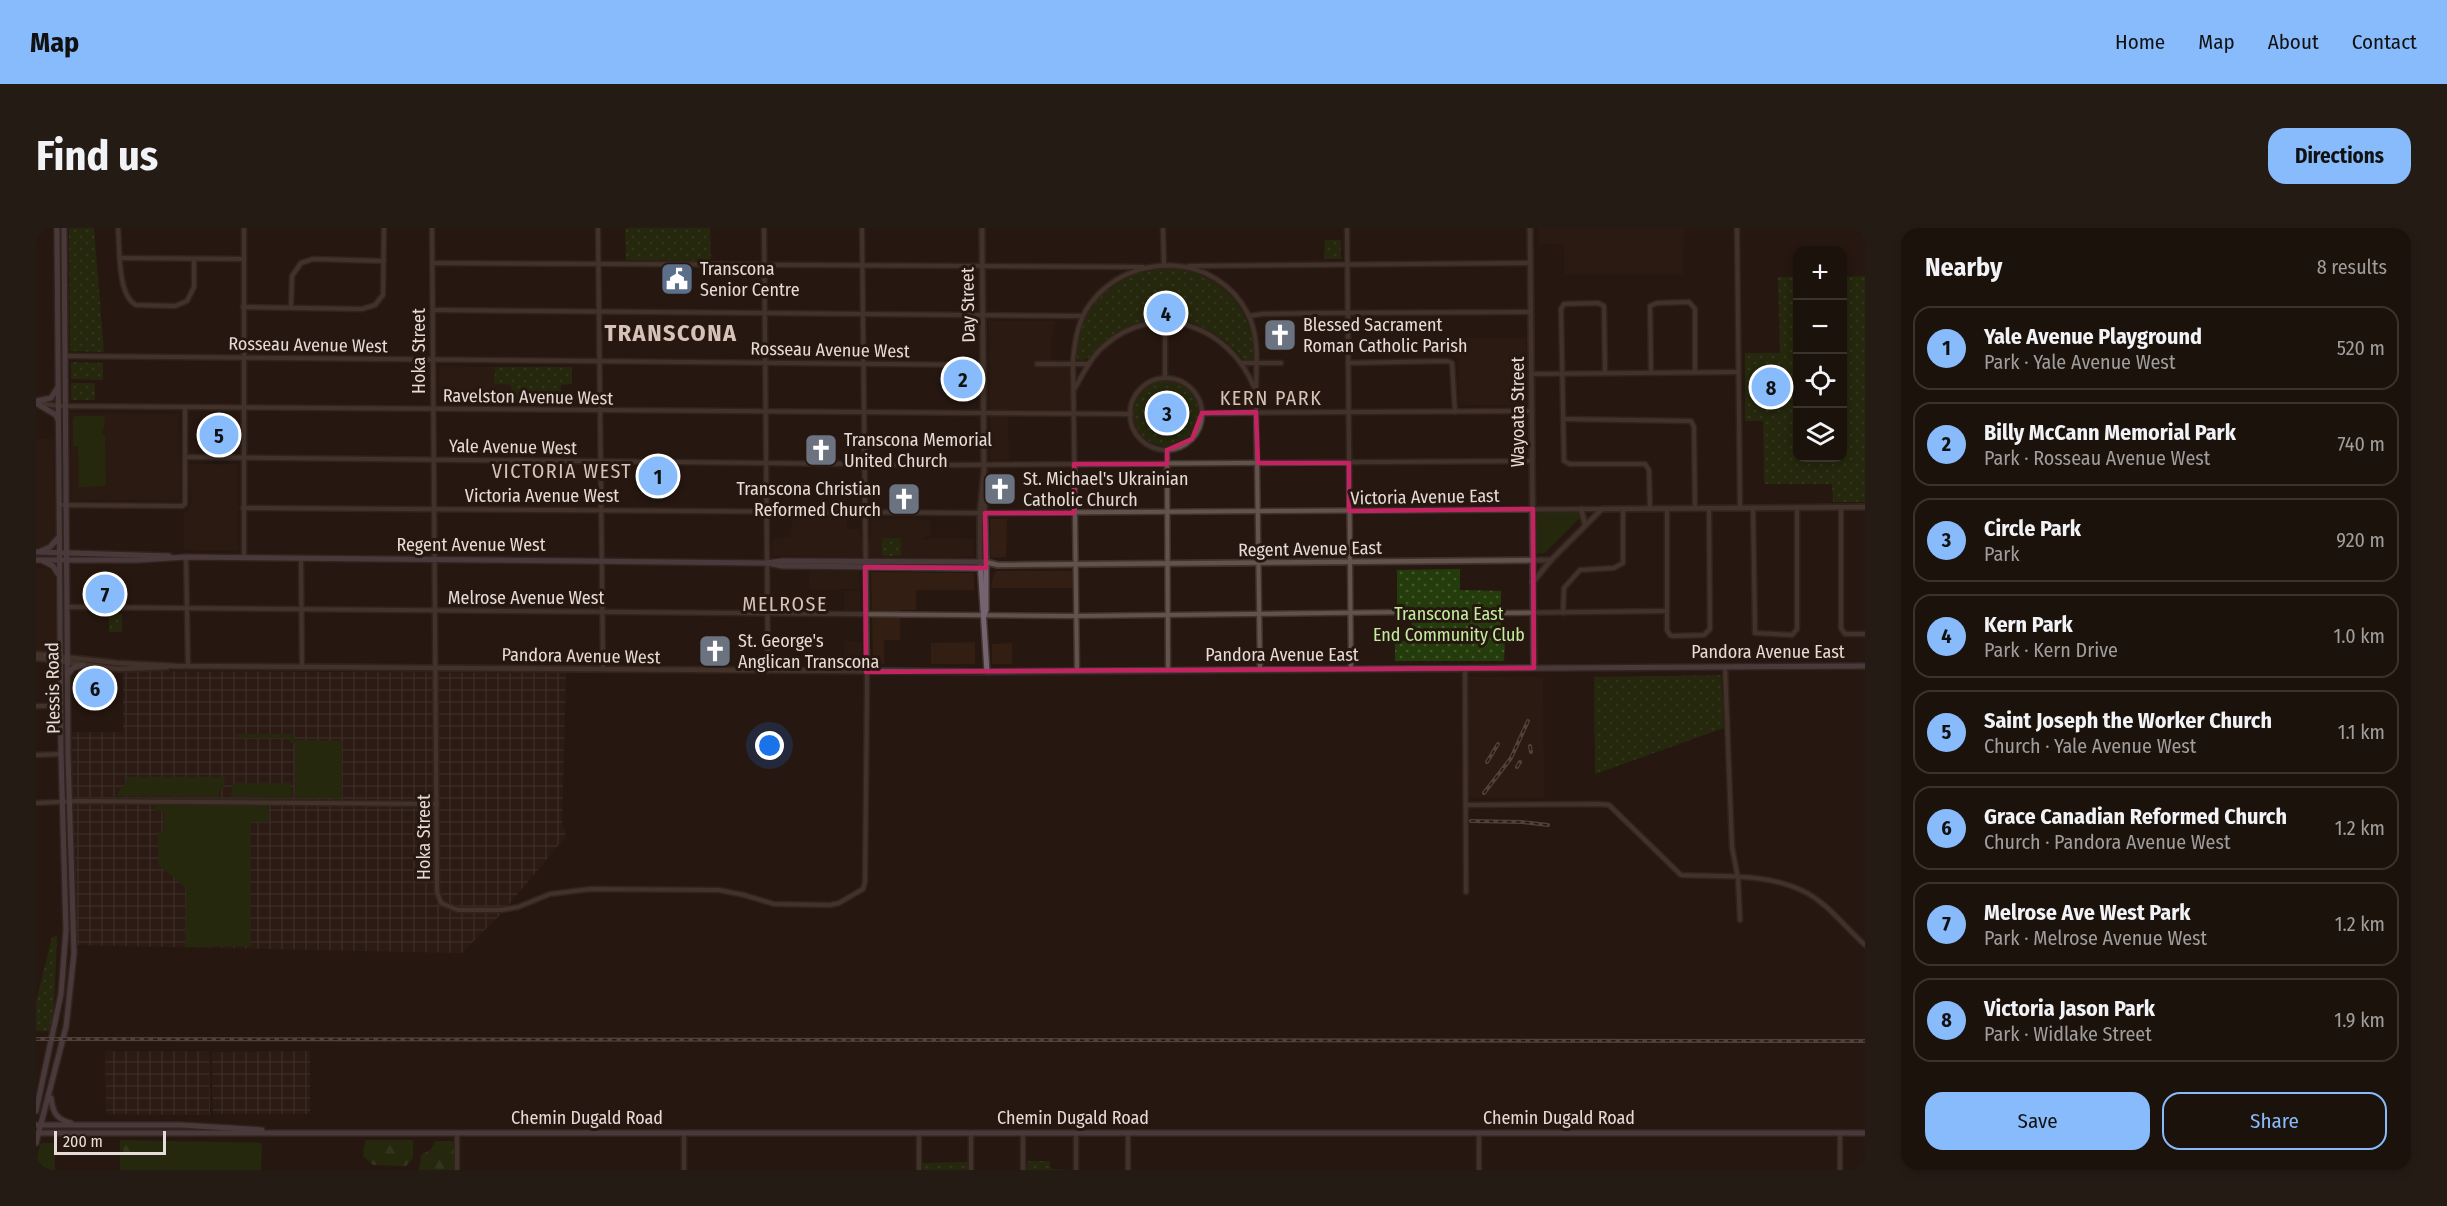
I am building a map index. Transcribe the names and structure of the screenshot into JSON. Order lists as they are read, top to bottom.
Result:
{
  "streets": {
    "main road": [
      "Day Street",
      "Regent Avenue West",
      "Pandora Avenue East",
      "Plessis Road",
      "Chemin Dugald Road"
    ],
    "street": [
      "Rosseau Avenue West",
      "Hoka Street",
      "Ravelston Avenue West",
      "Wayoata Street",
      "Yale Avenue West",
      "Victoria Avenue West",
      "Victoria Avenue East",
      "Regent Avenue East",
      "Melrose Avenue West",
      "Pandora Avenue West"
    ]
  },
  "crossings": [
    ["Day Street", "Rosseau Avenue West"],
    ["Day Street", "Ravelston Avenue West"],
    ["Day Street", "Yale Avenue West"],
    ["Day Street", "Victoria Avenue West"],
    ["Day Street", "Victoria Avenue East"],
    ["Day Street", "Regent Avenue West"],
    ["Day Street", "Melrose Avenue West"],
    ["Day Street", "Pandora Avenue East"],
    ["Day Street", "Pandora Avenue West"],
    ["Rosseau Avenue West", "Hoka Street"],
    ["Rosseau Avenue West", "Plessis Road"],
    ["Hoka Street", "Ravelston Avenue West"],
    ["Hoka Street", "Yale Avenue West"],
    ["Hoka Street", "Victoria Avenue West"],
    ["Hoka Street", "Regent Avenue West"],
    ["Hoka Street", "Melrose Avenue West"],
    ["Hoka Street", "Pandora Avenue West"],
    ["Ravelston Avenue West", "Plessis Road"],
    ["Wayoata Street", "Yale Avenue West"],
    ["Wayoata Street", "Victoria Avenue East"],
    ["Wayoata Street", "Regent Avenue East"],
    ["Wayoata Street", "Pandora Avenue East"],
    ["Victoria Avenue West", "Victoria Avenue East"],
    ["Regent Avenue West", "Regent Avenue East"],
    ["Regent Avenue West", "Plessis Road"],
    ["Melrose Avenue West", "Plessis Road"],
    ["Pandora Avenue East", "Pandora Avenue West"],
    ["Pandora Avenue West", "Plessis Road"],
    ["Plessis Road", "Chemin Dugald Road"]
  ],
  "districts": [
    "TRANSCONA",
    "KERN PARK",
    "VICTORIA WEST",
    "MELROSE"
  ],
  "parks": ["Transcona East End Community Club"],
  "places": {
    "public building": ["Transcona Senior Centre"],
    "church": [
      "Blessed Sacrament Roman Catholic Parish",
      "Transcona Memorial United Church",
      "St. Michael's Ukrainian Catholic Church",
      "Transcona Christian Reformed Church",
      "St. George's Anglican Transcona"
    ]
  },
  "scale_bar": "200 m",
  "page": {
    "header": "Map",
    "nav": [
      "Home",
      "Map",
      "About",
      "Contact"
    ],
    "buttons": [
      "Directions",
      ["Save", "Share"]
    ],
    "title": "Find us",
    "heading": ["Nearby", "8 results"],
    "map_buttons": ["+", "−"],
    "pins": [
      "4",
      "2",
      "8",
      "3",
      "5",
      "1",
      "7",
      "6"
    ],
    "list": [
      {
        "mark": "1",
        "name": "Yale Avenue Playground",
        "note": "Park · Yale Avenue West",
        "value": "520 m"
      },
      {
        "mark": "2",
        "name": "Billy McCann Memorial Park",
        "note": "Park · Rosseau Avenue West",
        "value": "740 m"
      },
      {
        "mark": "3",
        "name": "Circle Park",
        "note": "Park",
        "value": "920 m"
      },
      {
        "mark": "4",
        "name": "Kern Park",
        "note": "Park · Kern Drive",
        "value": "1.0 km"
      },
      {
        "mark": "5",
        "name": "Saint Joseph the Worker Church",
        "note": "Church · Yale Avenue West",
        "value": "1.1 km"
      },
      {
        "mark": "6",
        "name": "Grace Canadian Reformed Church",
        "note": "Church · Pandora Avenue West",
        "value": "1.2 km"
      },
      {
        "mark": "7",
        "name": "Melrose Ave West Park",
        "note": "Park · Melrose Avenue West",
        "value": "1.2 km"
      },
      {
        "mark": "8",
        "name": "Victoria Jason Park",
        "note": "Park · Widlake Street",
        "value": "1.9 km"
      }
    ],
    "scale": "200 m"
  }
}
